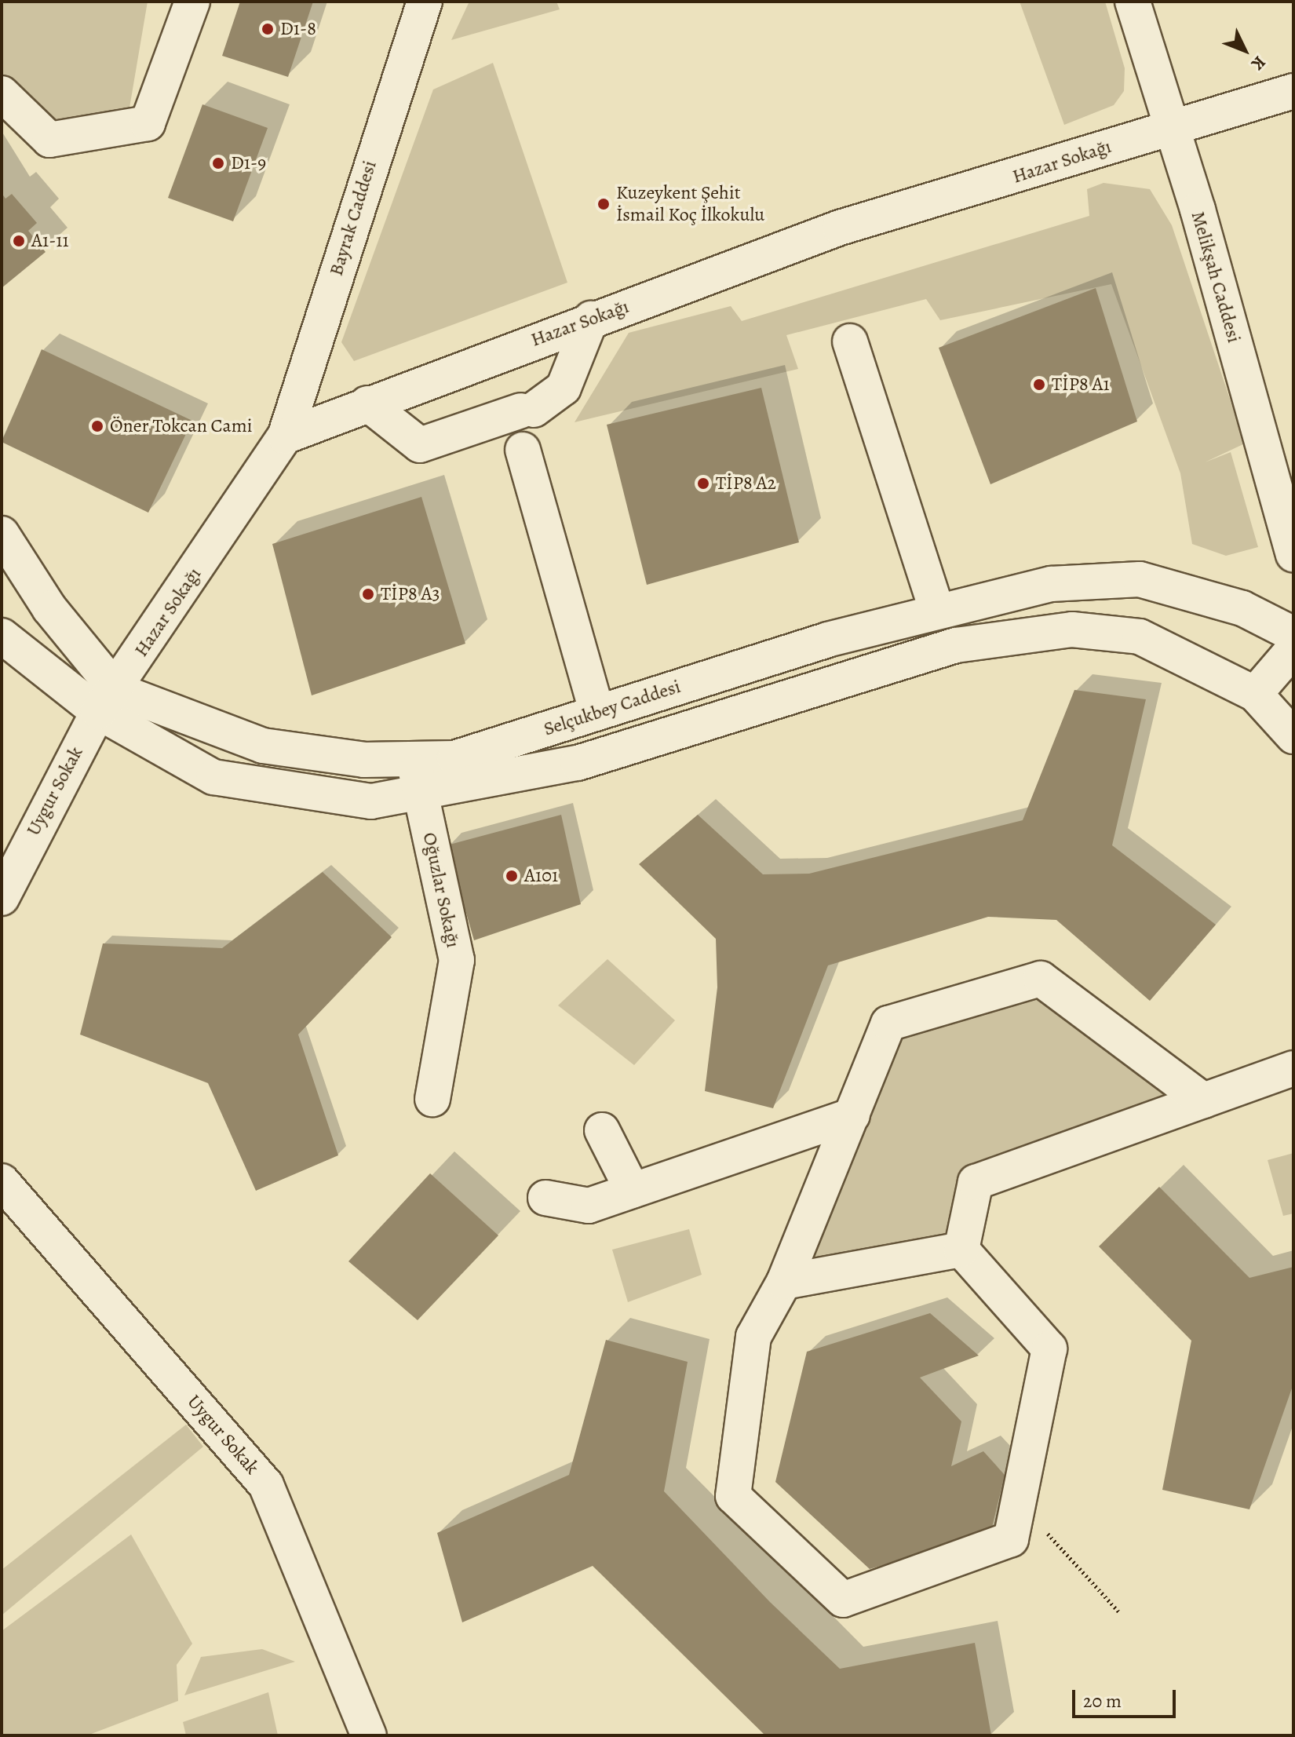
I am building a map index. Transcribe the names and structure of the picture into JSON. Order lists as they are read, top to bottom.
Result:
{
  "streets": {
    "street": [
      "Hazar Sokağı",
      "Bayrak Caddesi",
      "Melikşah Caddesi",
      "Selçukbey Caddesi",
      "Uygur Sokak",
      "Oğuzlar Sokağı"
    ]
  },
  "crossings": [
    ["Hazar Sokağı", "Bayrak Caddesi"],
    ["Hazar Sokağı", "Melikşah Caddesi"],
    ["Hazar Sokağı", "Selçukbey Caddesi"],
    ["Hazar Sokağı", "Uygur Sokak"],
    ["Selçukbey Caddesi", "Uygur Sokak"],
    ["Selçukbey Caddesi", "Oğuzlar Sokağı"]
  ],
  "places": [
    "D1-8",
    "D1-9",
    "Kuzeykent Şehit İsmail Koç İlkokulu",
    "A1-11",
    "TİP8 A1",
    "Öner Tokcan Cami",
    "TİP8 A2",
    "TİP8 A3",
    "A101"
  ],
  "scale_bar": "20 m",
  "north": "bottom right"
}
